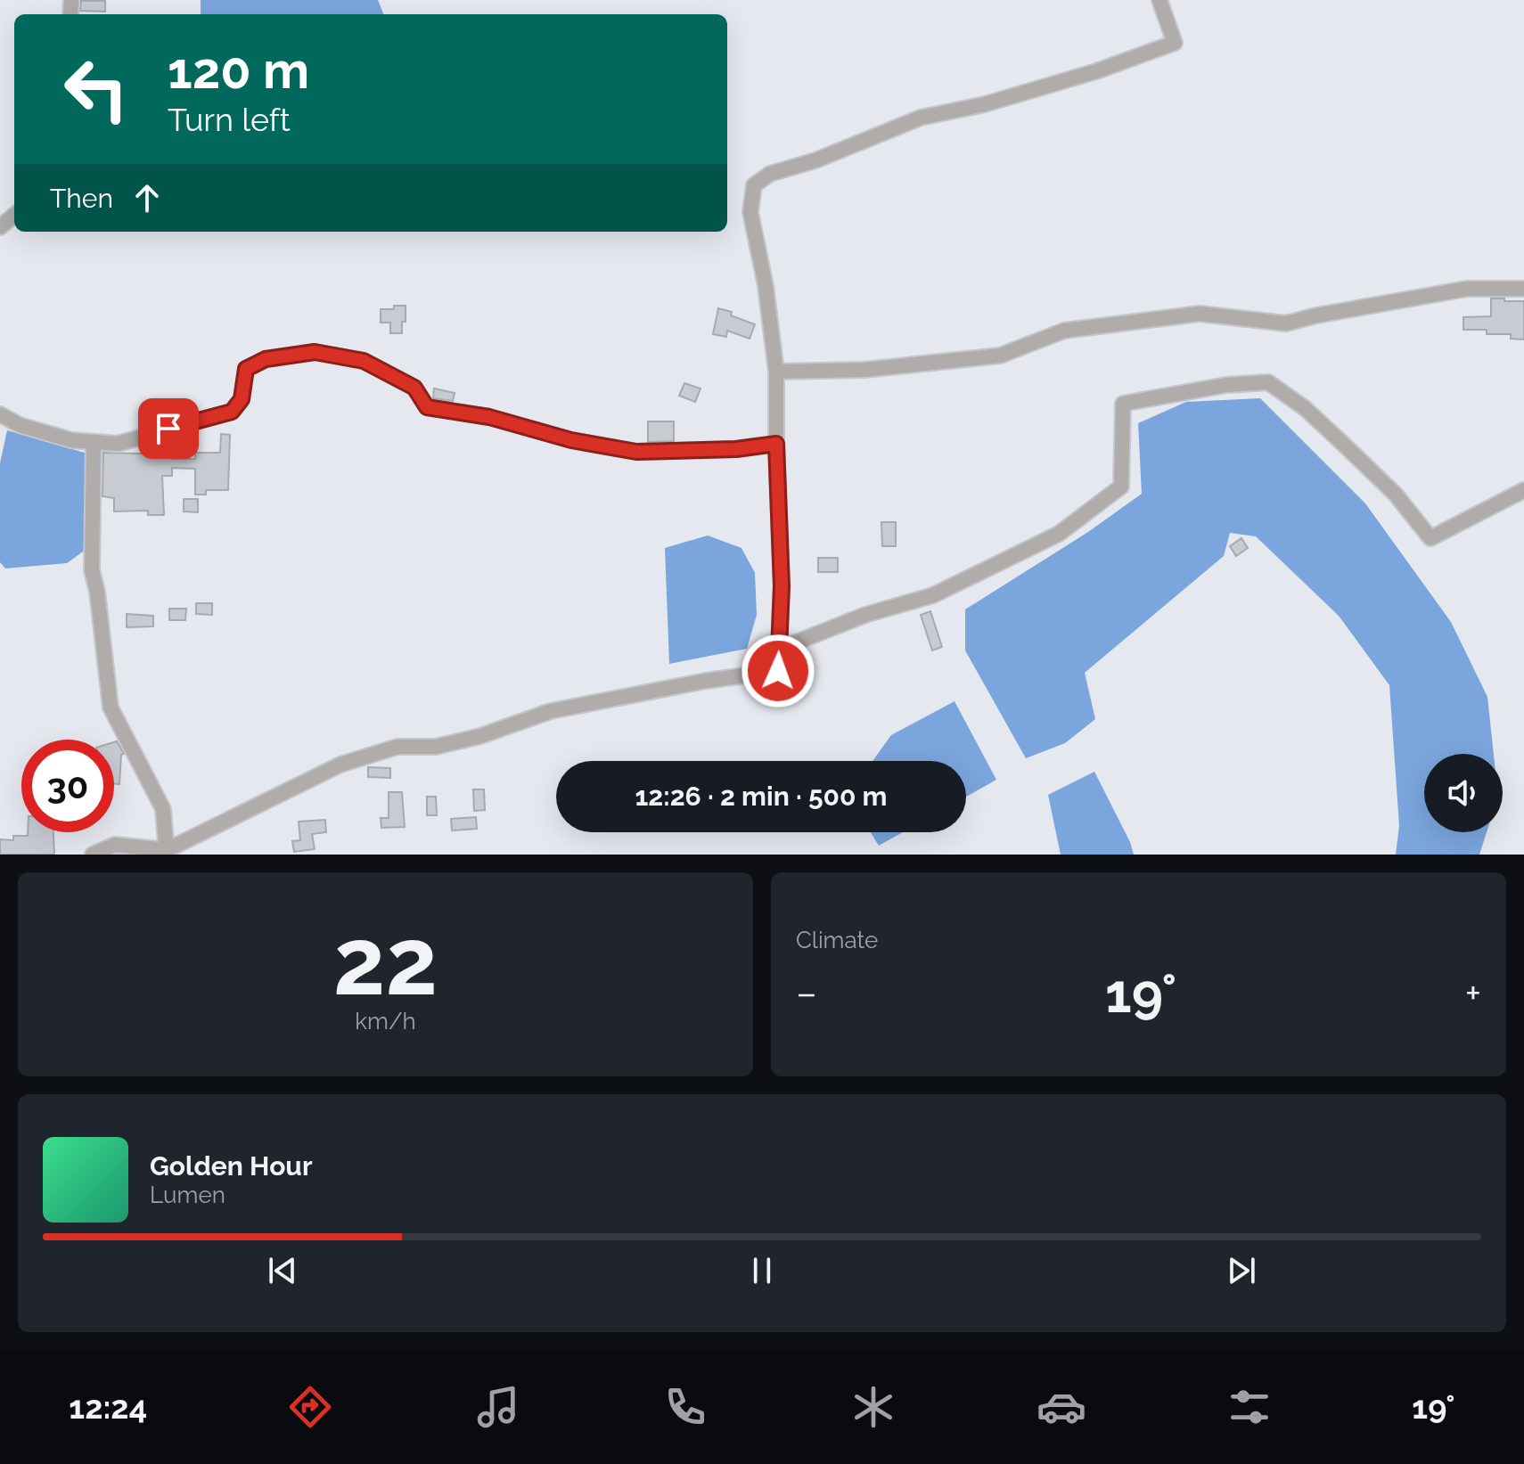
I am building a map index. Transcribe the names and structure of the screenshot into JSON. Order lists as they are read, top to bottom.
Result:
{
  "page": {
    "turn": ["120 m", "Turn left"],
    "then": "Then",
    "limit": "30",
    "trip": "12:26 · 2 min · 500 m",
    "tile": [
      ["22", "km/h"],
      "Climate"
    ],
    "heat": ["−", "19°", "+"],
    "song": ["Golden Hour", "Lumen"],
    "tabs": ["12:24", "19°"]
  }
}
